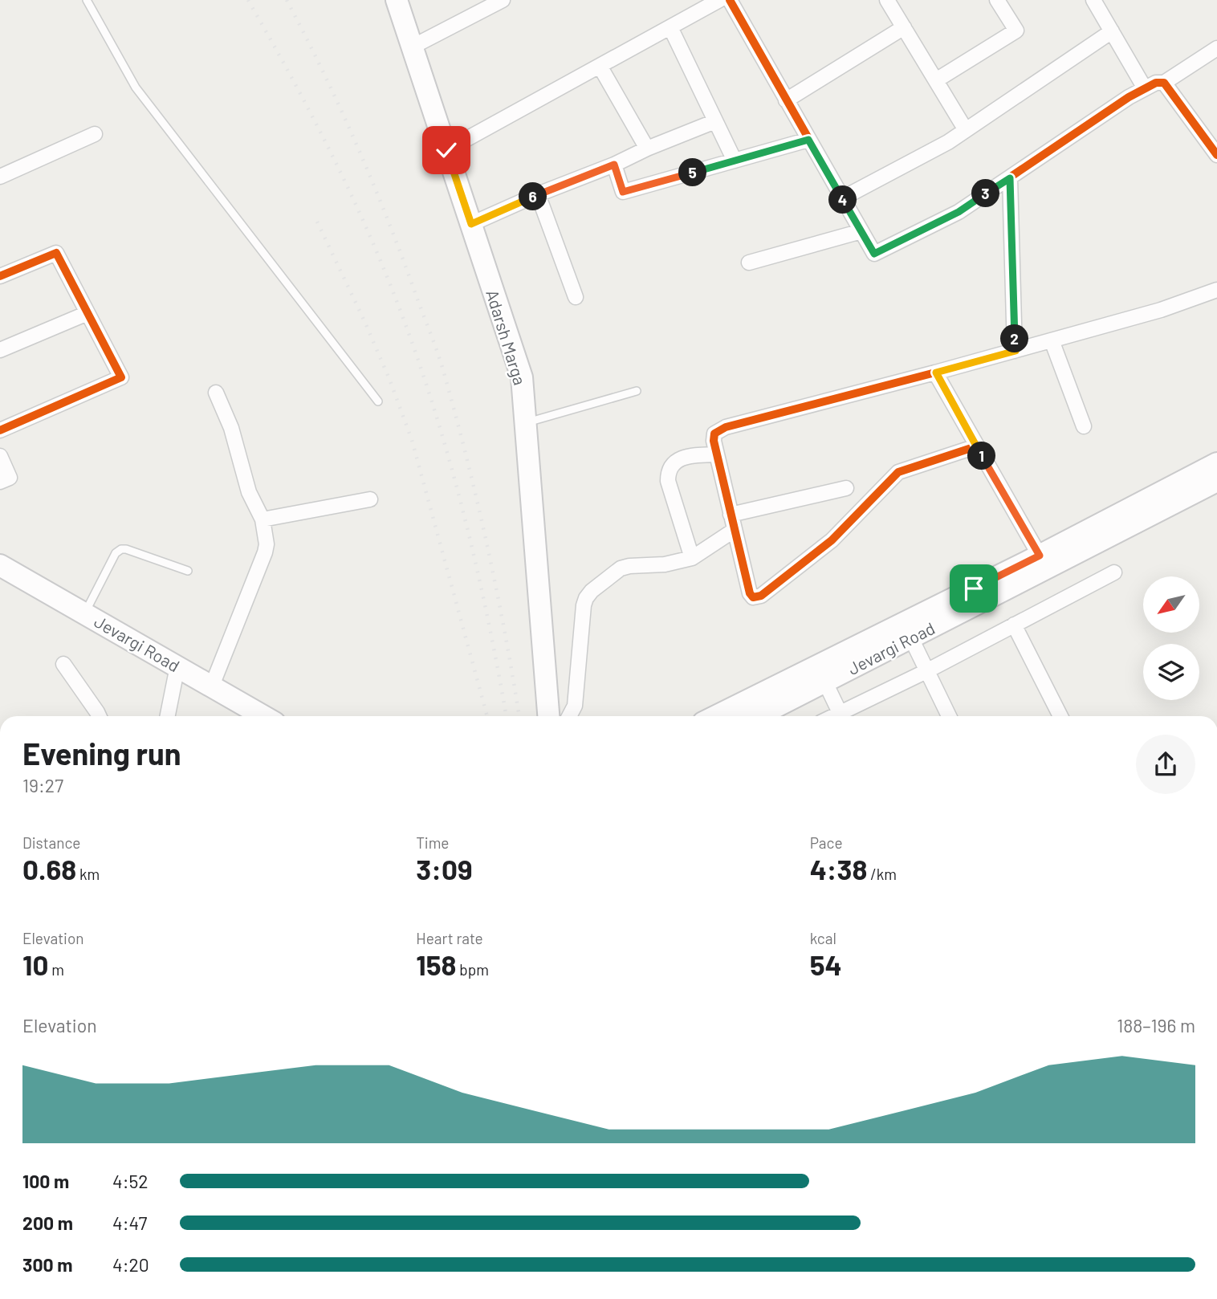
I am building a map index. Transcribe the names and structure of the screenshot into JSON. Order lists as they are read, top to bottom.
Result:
{
  "streets": {
    "main road": ["Adarsh Marga", "Jevargi Road"]
  },
  "north": "bottom left",
  "page": {
    "pins": [
      "5",
      "3",
      "6",
      "4",
      "2",
      "1"
    ],
    "heading": ["Evening run", "19:27"],
    "stats": [
      ["Distance", "0.68 km"],
      ["Time", "3:09"],
      ["Pace", "4:38 /km"],
      ["Elevation", "10 m"],
      ["Heart rate", "158 bpm"],
      ["kcal", "54"]
    ],
    "chart": ["Elevation", "188–196 m"],
    "list": [
      {
        "name": "100 m",
        "note": "4:52"
      },
      {
        "name": "200 m",
        "note": "4:47"
      },
      {
        "name": "300 m",
        "note": "4:20"
      }
    ]
  }
}
